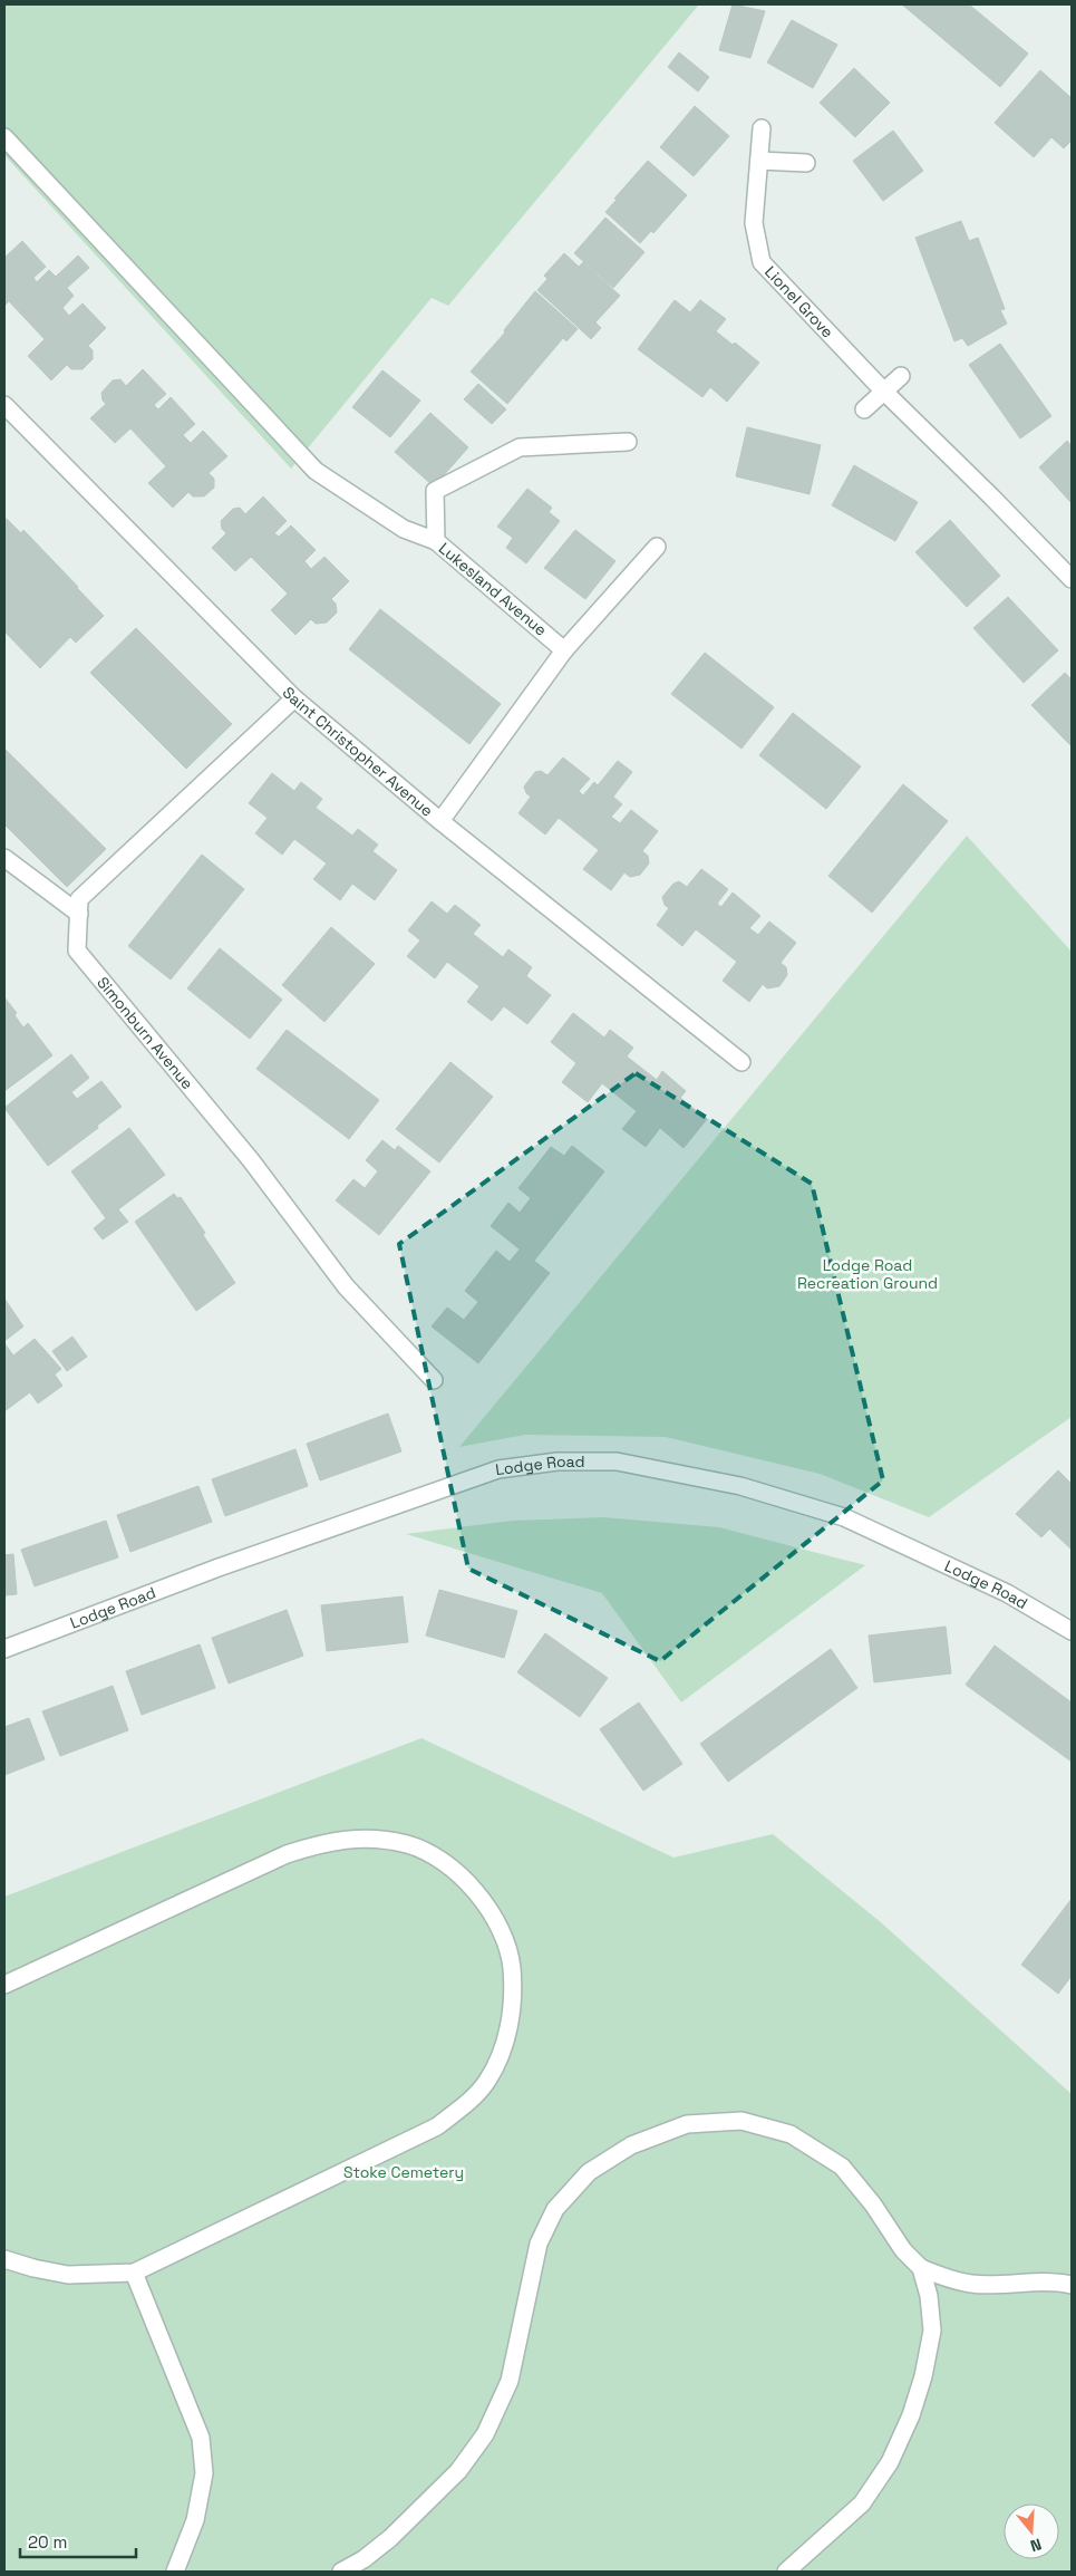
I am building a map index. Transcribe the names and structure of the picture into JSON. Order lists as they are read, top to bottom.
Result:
{
  "streets": {
    "street": [
      "Lionel Grove",
      "Lukesland Avenue",
      "Saint Christopher Avenue",
      "Simonburn Avenue",
      "Lodge Road"
    ]
  },
  "crossings": [
    ["Saint Christopher Avenue", "Simonburn Avenue"]
  ],
  "parks": ["Lodge Road Recreation Ground", "Stoke Cemetery"],
  "scale_bar": "20 m",
  "north": "bottom"
}
